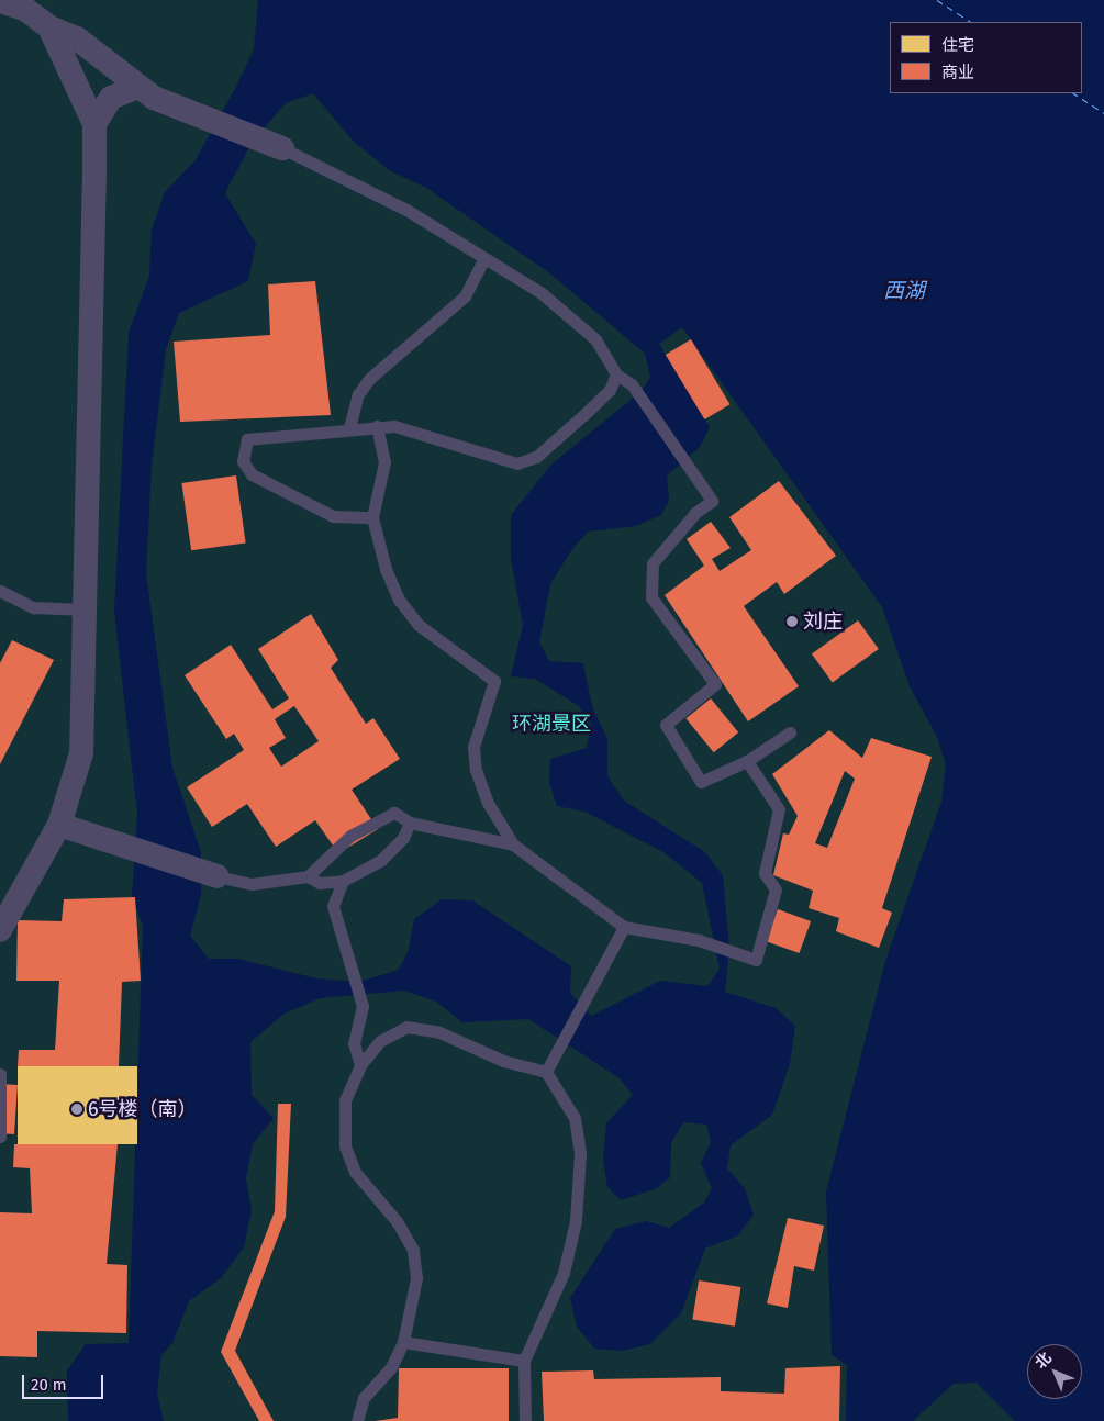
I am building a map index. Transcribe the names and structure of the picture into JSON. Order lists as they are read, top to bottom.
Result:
{
  "water": ["西湖"],
  "parks": ["环湖景区"],
  "places": ["刘庄", "6号楼（南）"],
  "legend": ["住宅", "商业"],
  "scale_bar": "20 m",
  "north": "top left"
}
